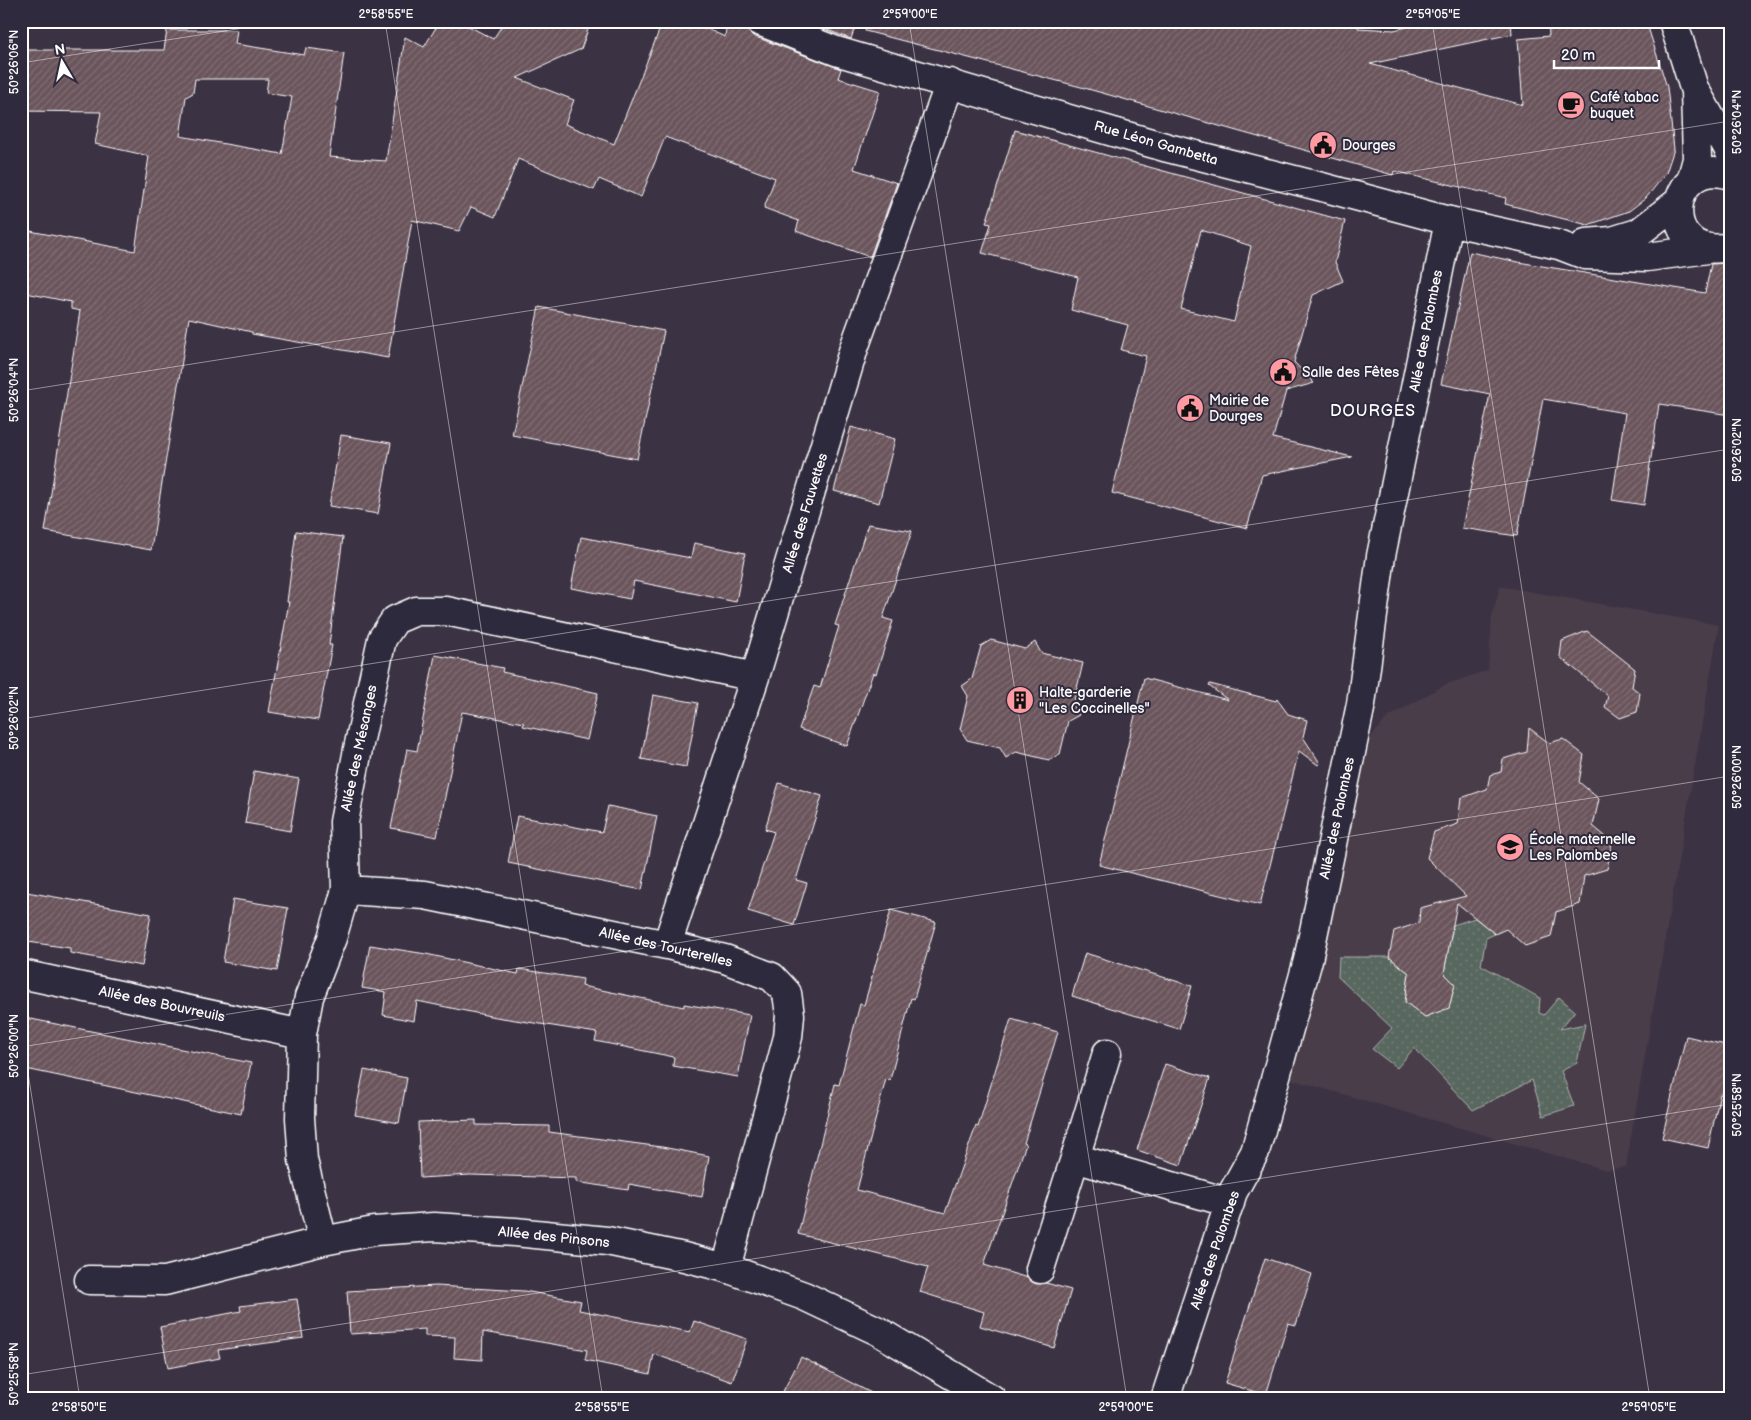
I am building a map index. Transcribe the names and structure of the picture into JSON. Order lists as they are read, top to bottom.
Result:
{
  "streets": {
    "street": [
      "Rue Léon Gambetta",
      "Allée des Palombes",
      "Allée des Fauvettes",
      "Allée des Mésanges",
      "Allée des Tourterelles",
      "Allée des Bouvreuils",
      "Allée des Pinsons"
    ]
  },
  "crossings": [
    ["Rue Léon Gambetta", "Allée des Palombes"],
    ["Rue Léon Gambetta", "Allée des Fauvettes"],
    ["Allée des Fauvettes", "Allée des Mésanges"],
    ["Allée des Fauvettes", "Allée des Tourterelles"],
    ["Allée des Mésanges", "Allée des Tourterelles"],
    ["Allée des Mésanges", "Allée des Bouvreuils"],
    ["Allée des Mésanges", "Allée des Pinsons"],
    ["Allée des Tourterelles", "Allée des Pinsons"]
  ],
  "districts": ["DOURGES"],
  "places": {
    "cafe": ["Café tabac buquet"],
    "public building": ["Dourges", "Salle des Fêtes", "Mairie de Dourges"],
    "building": ["Halte-garderie \"Les Coccinelles\""],
    "school or university": ["École maternelle Les Palombes"]
  },
  "scale_bar": "20 m",
  "north": "top",
  "coordinates": [
    "2°58'55\"E",
    "2°59'00\"E",
    "2°59'05\"E",
    "50°26'06\"N",
    "50°26'04\"N",
    "50°26'02\"N",
    "50°26'00\"N",
    "50°25'58\"N",
    "2°58'50\"E"
  ]
}
